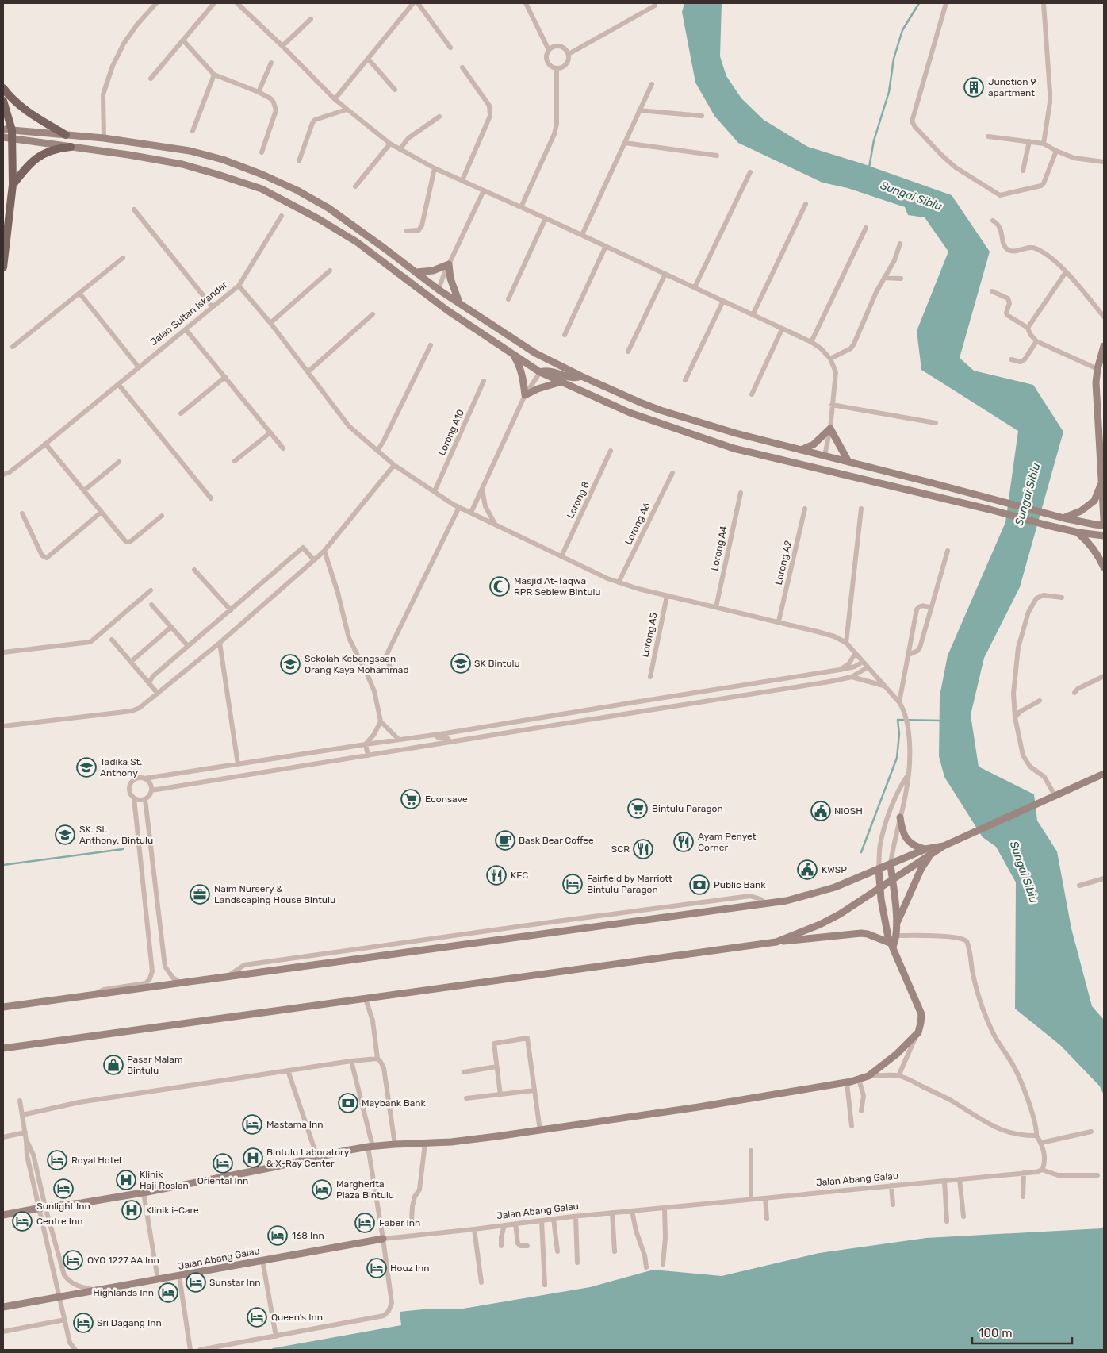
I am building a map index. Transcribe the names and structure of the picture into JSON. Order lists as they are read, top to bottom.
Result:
{
  "streets": {
    "street": [
      "Jalan Sultan Iskandar",
      "Lorong A10",
      "Lorong 8",
      "Lorong A6",
      "Lorong A4",
      "Lorong A2",
      "Lorong A5",
      "Jalan Abang Galau"
    ]
  },
  "crossings": [
    ["Jalan Sultan Iskandar", "Lorong A10"],
    ["Jalan Sultan Iskandar", "Lorong 8"],
    ["Jalan Sultan Iskandar", "Lorong A6"],
    ["Jalan Sultan Iskandar", "Lorong A4"],
    ["Jalan Sultan Iskandar", "Lorong A2"],
    ["Jalan Sultan Iskandar", "Lorong A5"]
  ],
  "water": ["Sungai Sibiu"],
  "places": {
    "building": ["Junction 9 apartment"],
    "mosque": ["Masjid At-Taqwa RPR Sebiew Bintulu"],
    "school or university": [
      "SK Bintulu",
      "Sekolah Kebangsaan Orang Kaya Mohammad",
      "Tadika St. Anthony",
      "SK. St. Anthony, Bintulu"
    ],
    "supermarket": ["Econsave", "Bintulu Paragon"],
    "public building": ["NIOSH", "KWSP"],
    "cafe": ["Bask Bear Coffee"],
    "restaurant": ["Ayam Penyet Corner", "SCR", "KFC"],
    "hotel": [
      "Fairfield by Marriott Bintulu Paragon",
      "Mastama Inn",
      "Royal Hotel",
      "Oriental Inn",
      "Sunlight Inn",
      "Margherita Plaza Bintulu",
      "Centre Inn",
      "Faber Inn",
      "168 Inn",
      "OYO 1227 AA Inn",
      "Houz Inn",
      "Sunstar Inn",
      "Highlands Inn",
      "Queen's Inn",
      "Sri Dagang Inn"
    ],
    "bank": ["Public Bank", "Maybank Bank"],
    "office": ["Naim Nursery & Landscaping House Bintulu"],
    "shop": ["Pasar Malam Bintulu"],
    "hospital": ["Bintulu Laboratory & X-Ray Center", "Klinik Haji Roslan", "Klinik i-Care"]
  },
  "scale_bar": "100 m"
}
